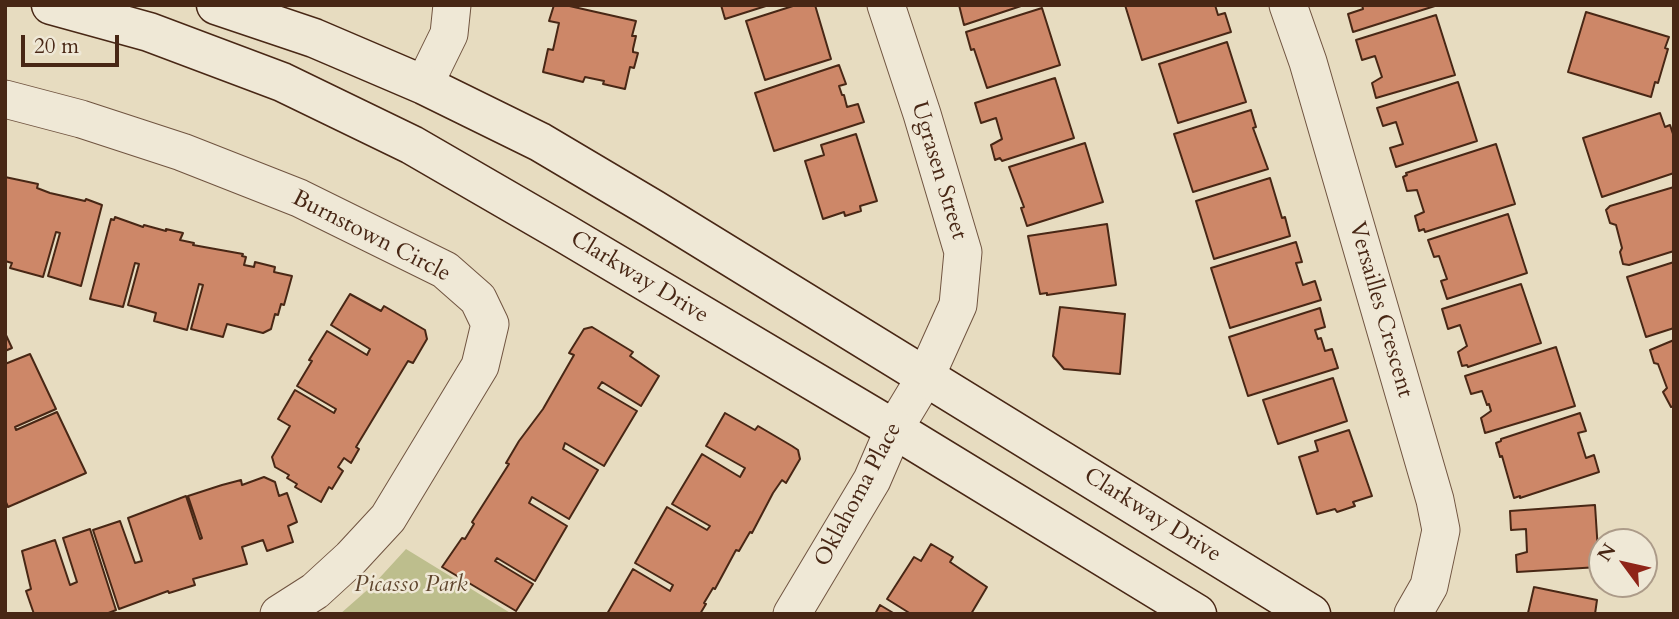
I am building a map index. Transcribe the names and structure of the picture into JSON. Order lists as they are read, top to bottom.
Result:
{
  "streets": {
    "street": [
      "Ugrasen Street",
      "Burnstown Circle",
      "Clarkway Drive",
      "Versailles Crescent",
      "Oklahoma Place"
    ]
  },
  "crossings": [
    ["Ugrasen Street", "Clarkway Drive"],
    ["Ugrasen Street", "Oklahoma Place"],
    ["Clarkway Drive", "Oklahoma Place"]
  ],
  "parks": ["Picasso Park"],
  "scale_bar": "20 m",
  "north": "top left"
}
